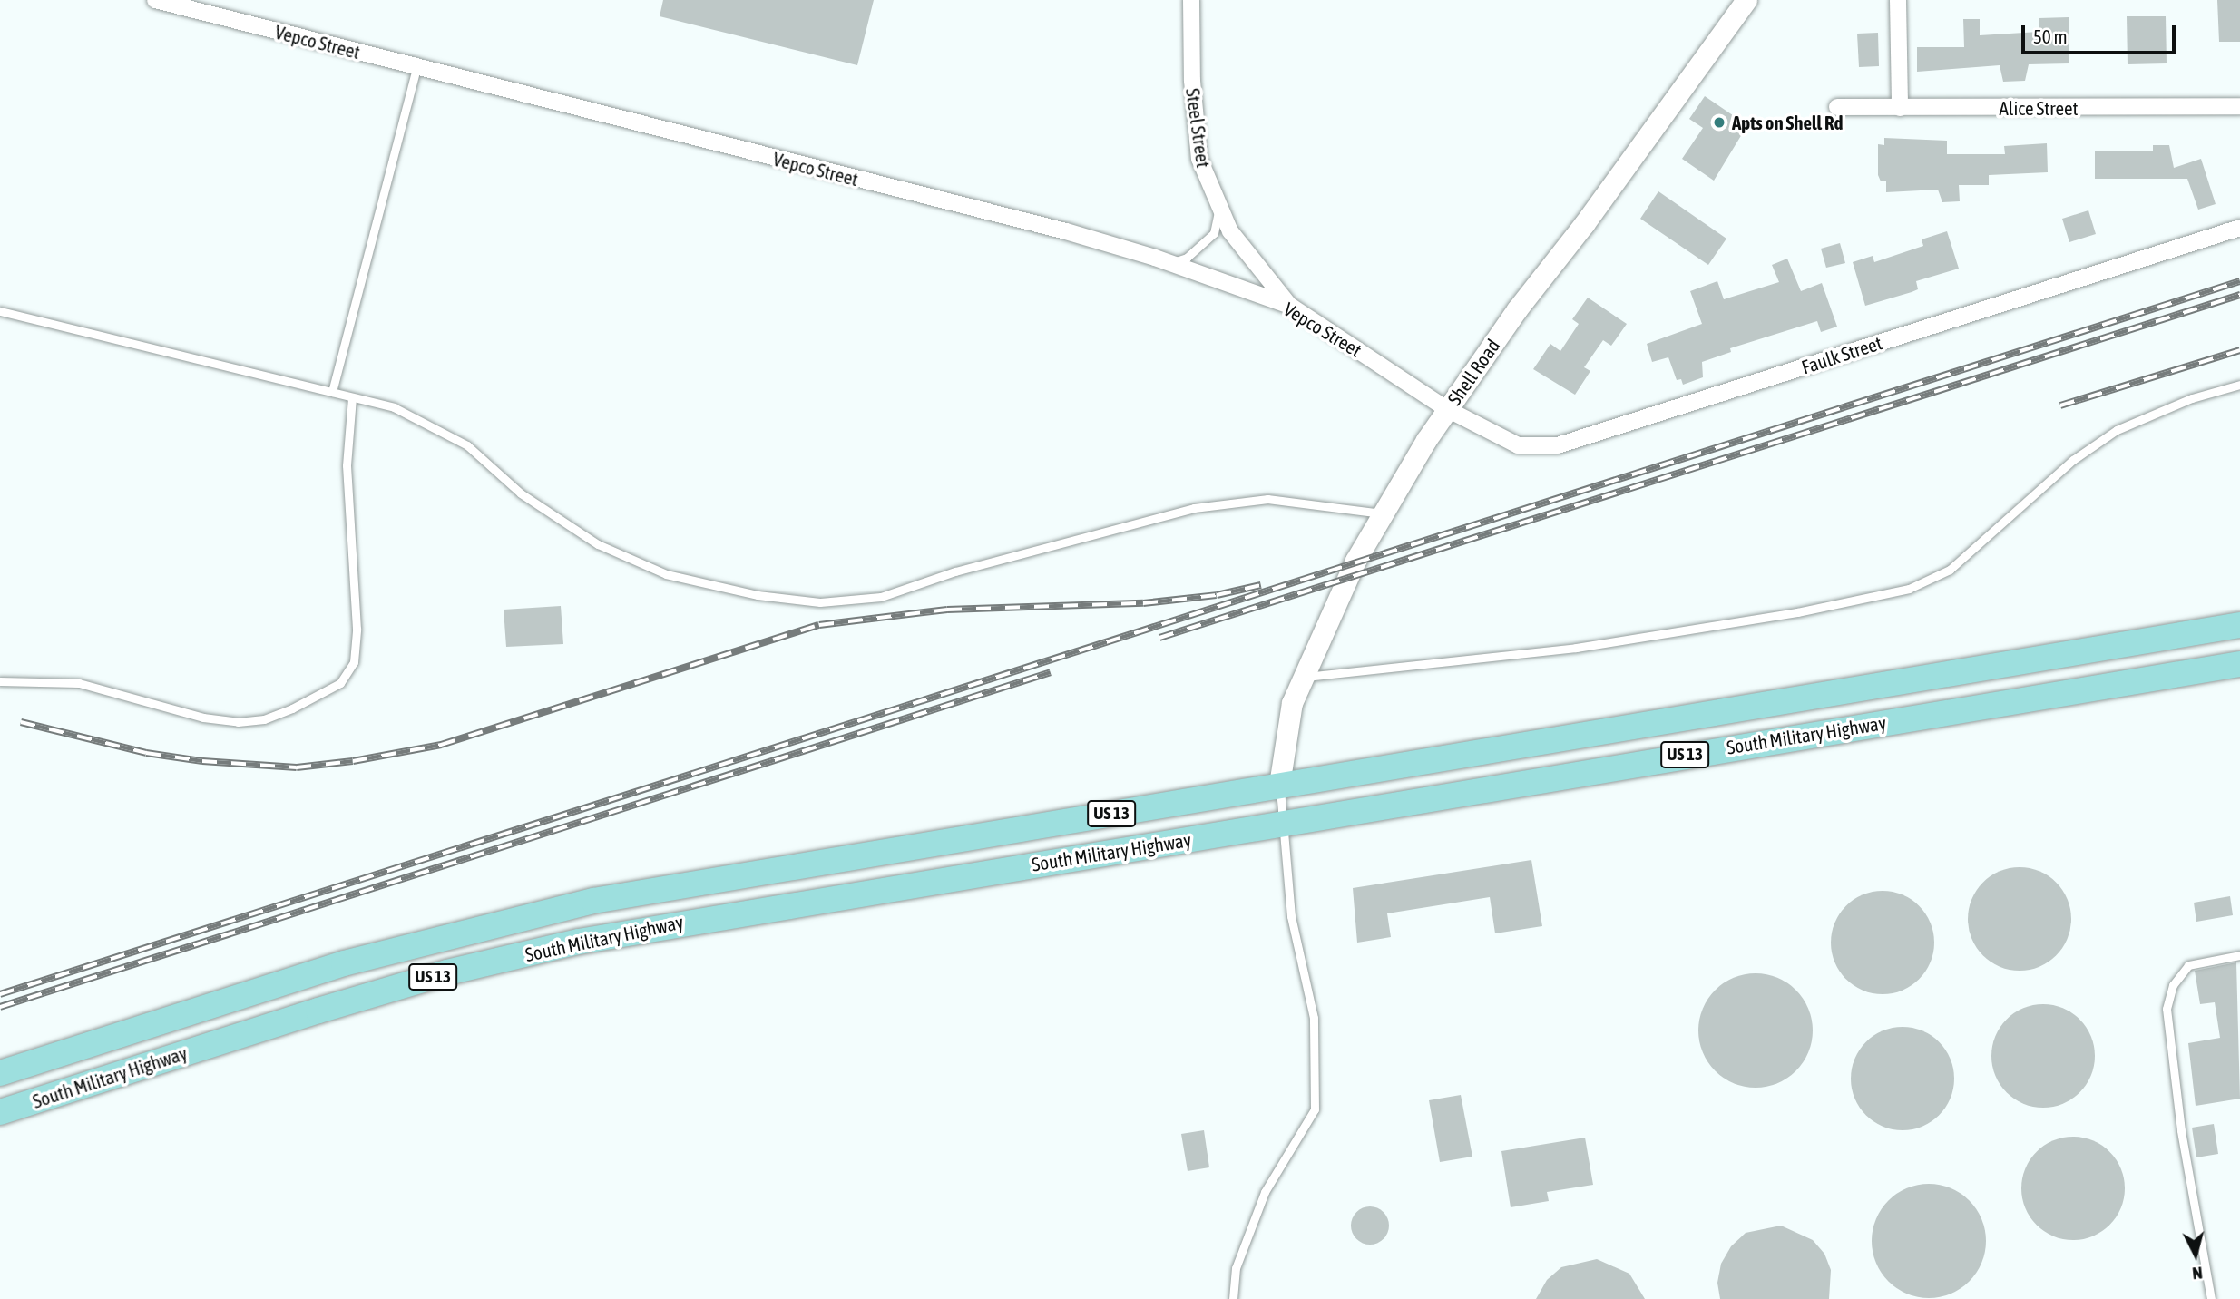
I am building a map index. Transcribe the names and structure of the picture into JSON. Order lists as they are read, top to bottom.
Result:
{
  "streets": {
    "main road": ["South Military Highway", "US 13"],
    "street": [
      "Vepco Street",
      "Alice Street",
      "Steel Street",
      "Faulk Street",
      "Shell Road"
    ]
  },
  "crossings": [
    ["Vepco Street", "Steel Street"],
    ["Vepco Street", "Faulk Street"],
    ["Vepco Street", "Shell Road"],
    ["Faulk Street", "Shell Road"],
    ["Shell Road", "South Military Highway"]
  ],
  "places": ["Apts on Shell Rd"],
  "scale_bar": "50 m",
  "north": "bottom"
}
